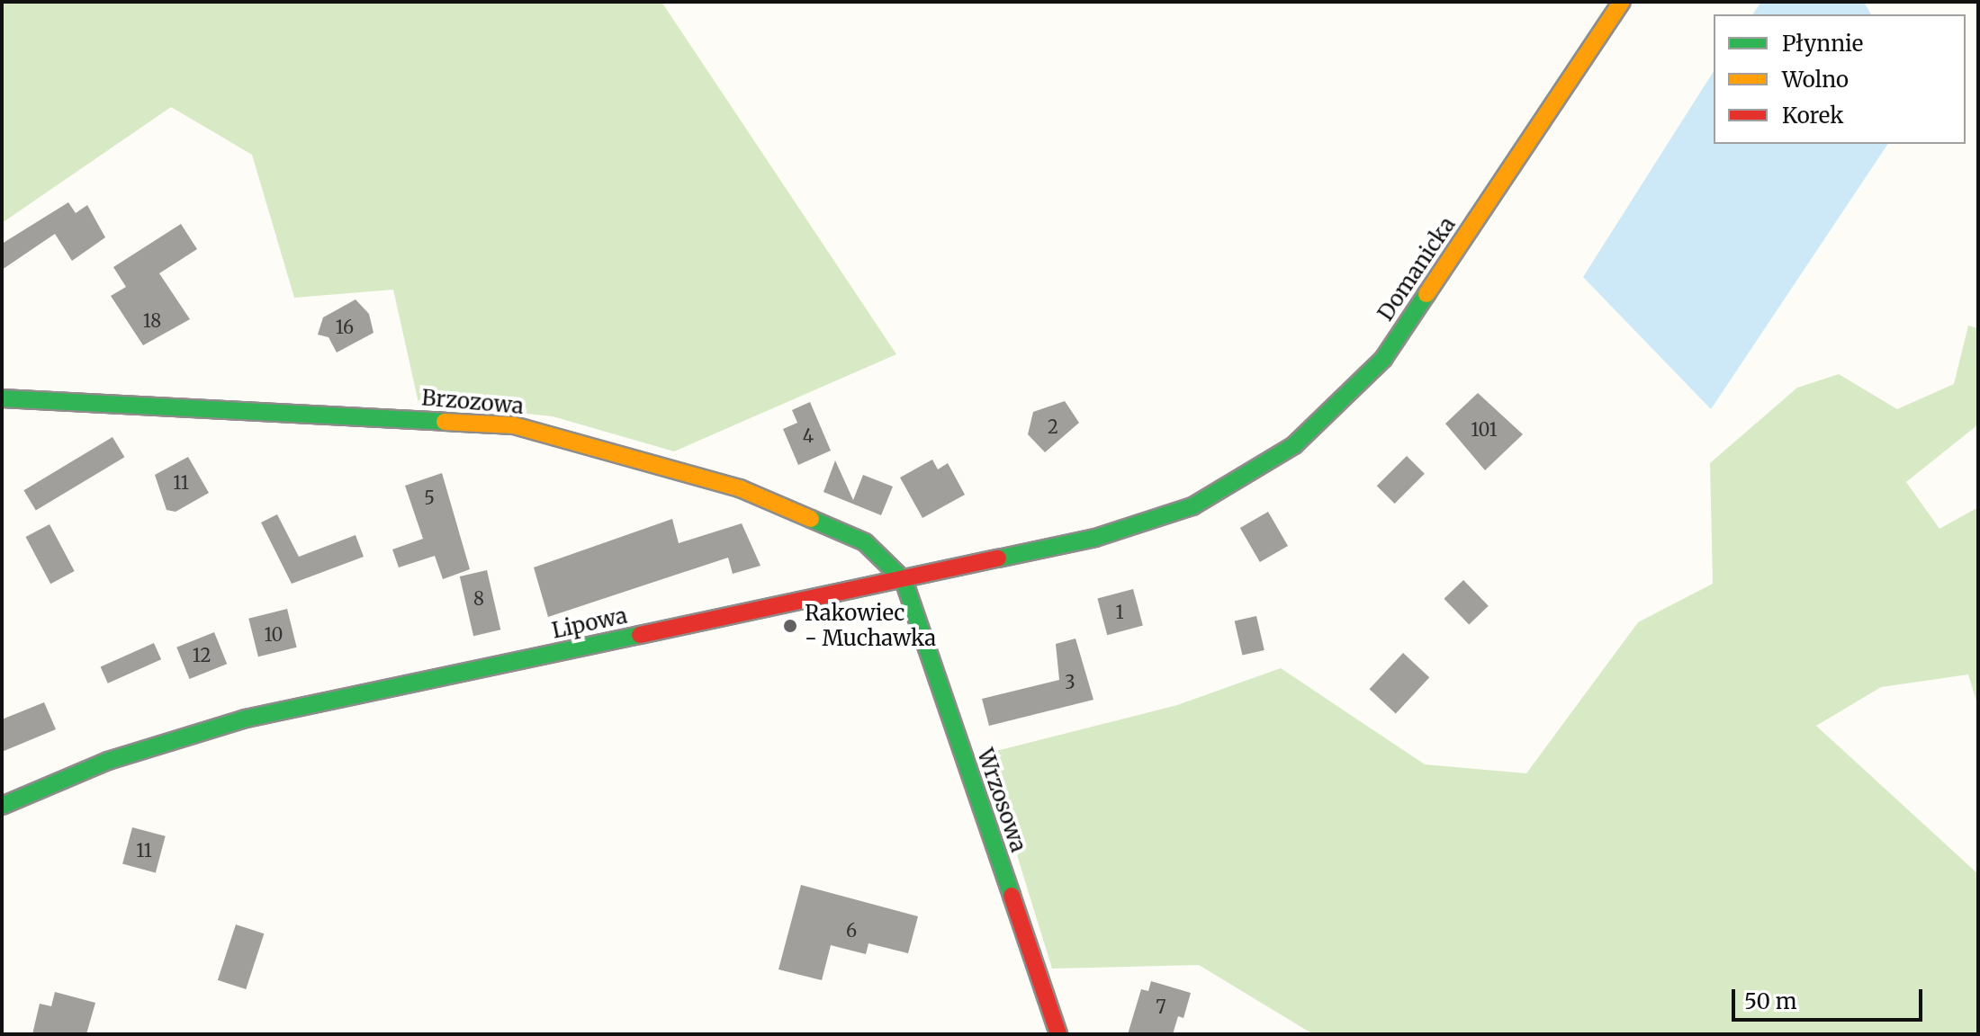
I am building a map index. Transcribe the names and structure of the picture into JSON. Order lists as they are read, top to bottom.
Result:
{
  "streets": {
    "street": [
      "Domanicka",
      "Brzozowa",
      "Lipowa",
      "Wrzosowa"
    ]
  },
  "crossings": [
    ["Domanicka", "Lipowa"],
    ["Brzozowa", "Lipowa"],
    ["Brzozowa", "Wrzosowa"],
    ["Lipowa", "Wrzosowa"]
  ],
  "places": ["Rakowiec - Muchawka"],
  "house_numbers": [
    "18",
    "16",
    "2",
    "101",
    "4",
    "11",
    "5",
    "8",
    "1",
    "10",
    "12",
    "3",
    "11",
    "6",
    "7"
  ],
  "legend": ["Płynnie", "Wolno", "Korek"],
  "scale_bar": "50 m"
}
